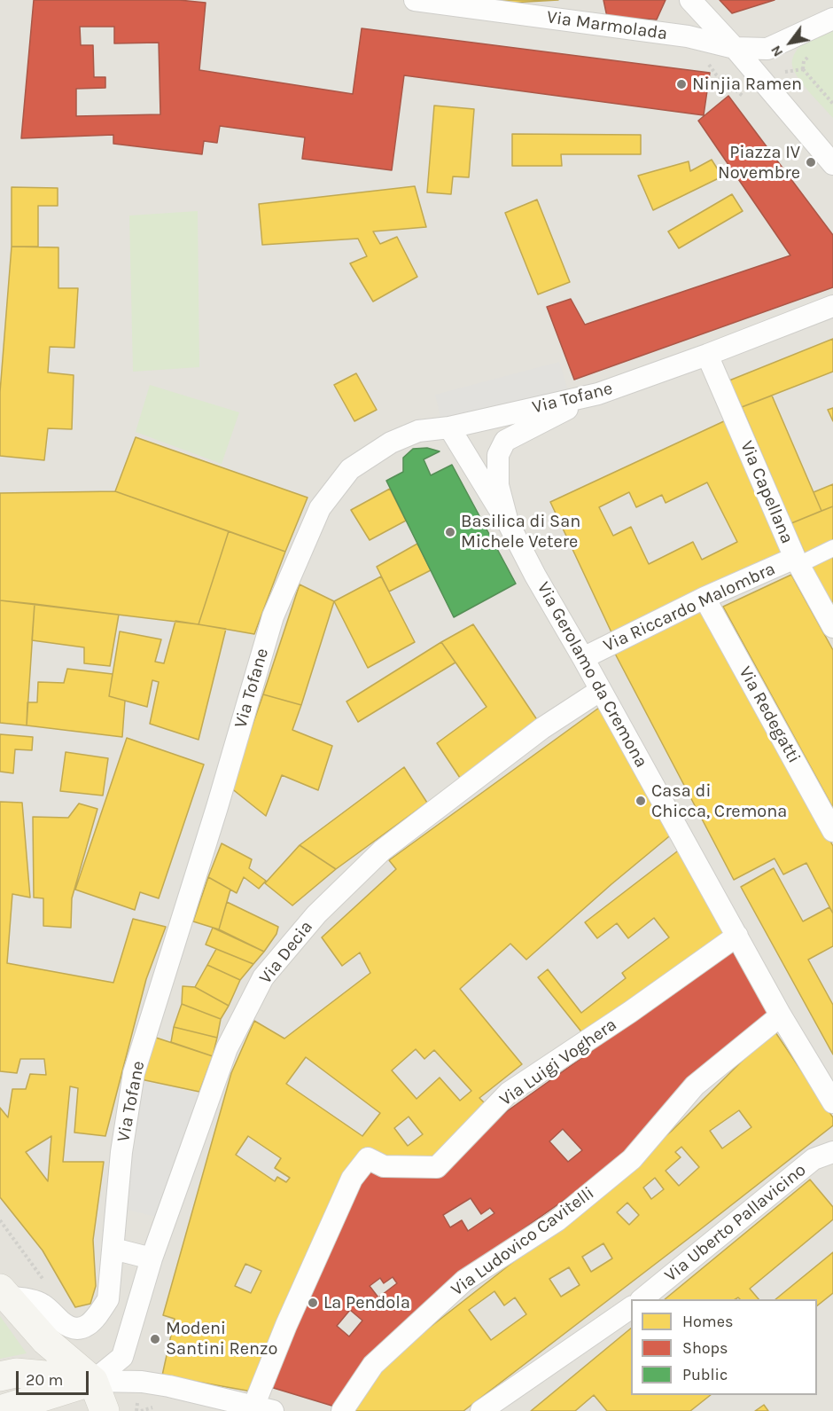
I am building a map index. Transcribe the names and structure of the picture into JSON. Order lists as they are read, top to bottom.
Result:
{
  "streets": {
    "street": [
      "Via Marmolada",
      "Via Tofane",
      "Via Capellana",
      "Via Riccardo Malombra",
      "Via Gerolamo da Cremona",
      "Via Redegatti",
      "Via Decia",
      "Via Luigi Voghera",
      "Via Uberto Pallavicino",
      "Via Ludovico Cavitelli"
    ]
  },
  "crossings": [
    ["Via Tofane", "Via Capellana"],
    ["Via Tofane", "Via Gerolamo da Cremona"],
    ["Via Capellana", "Via Riccardo Malombra"],
    ["Via Riccardo Malombra", "Via Gerolamo da Cremona"],
    ["Via Riccardo Malombra", "Via Redegatti"],
    ["Via Gerolamo da Cremona", "Via Decia"],
    ["Via Gerolamo da Cremona", "Via Luigi Voghera"],
    ["Via Gerolamo da Cremona", "Via Ludovico Cavitelli"]
  ],
  "places": [
    "Ninjia Ramen",
    "Piazza IV Novembre",
    "Basilica di San Michele Vetere",
    "Casa di Chicca, Cremona",
    "La Pendola",
    "Modeni Santini Renzo"
  ],
  "legend": ["Homes", "Shops", "Public"],
  "scale_bar": "20 m",
  "north": "bottom left"
}
